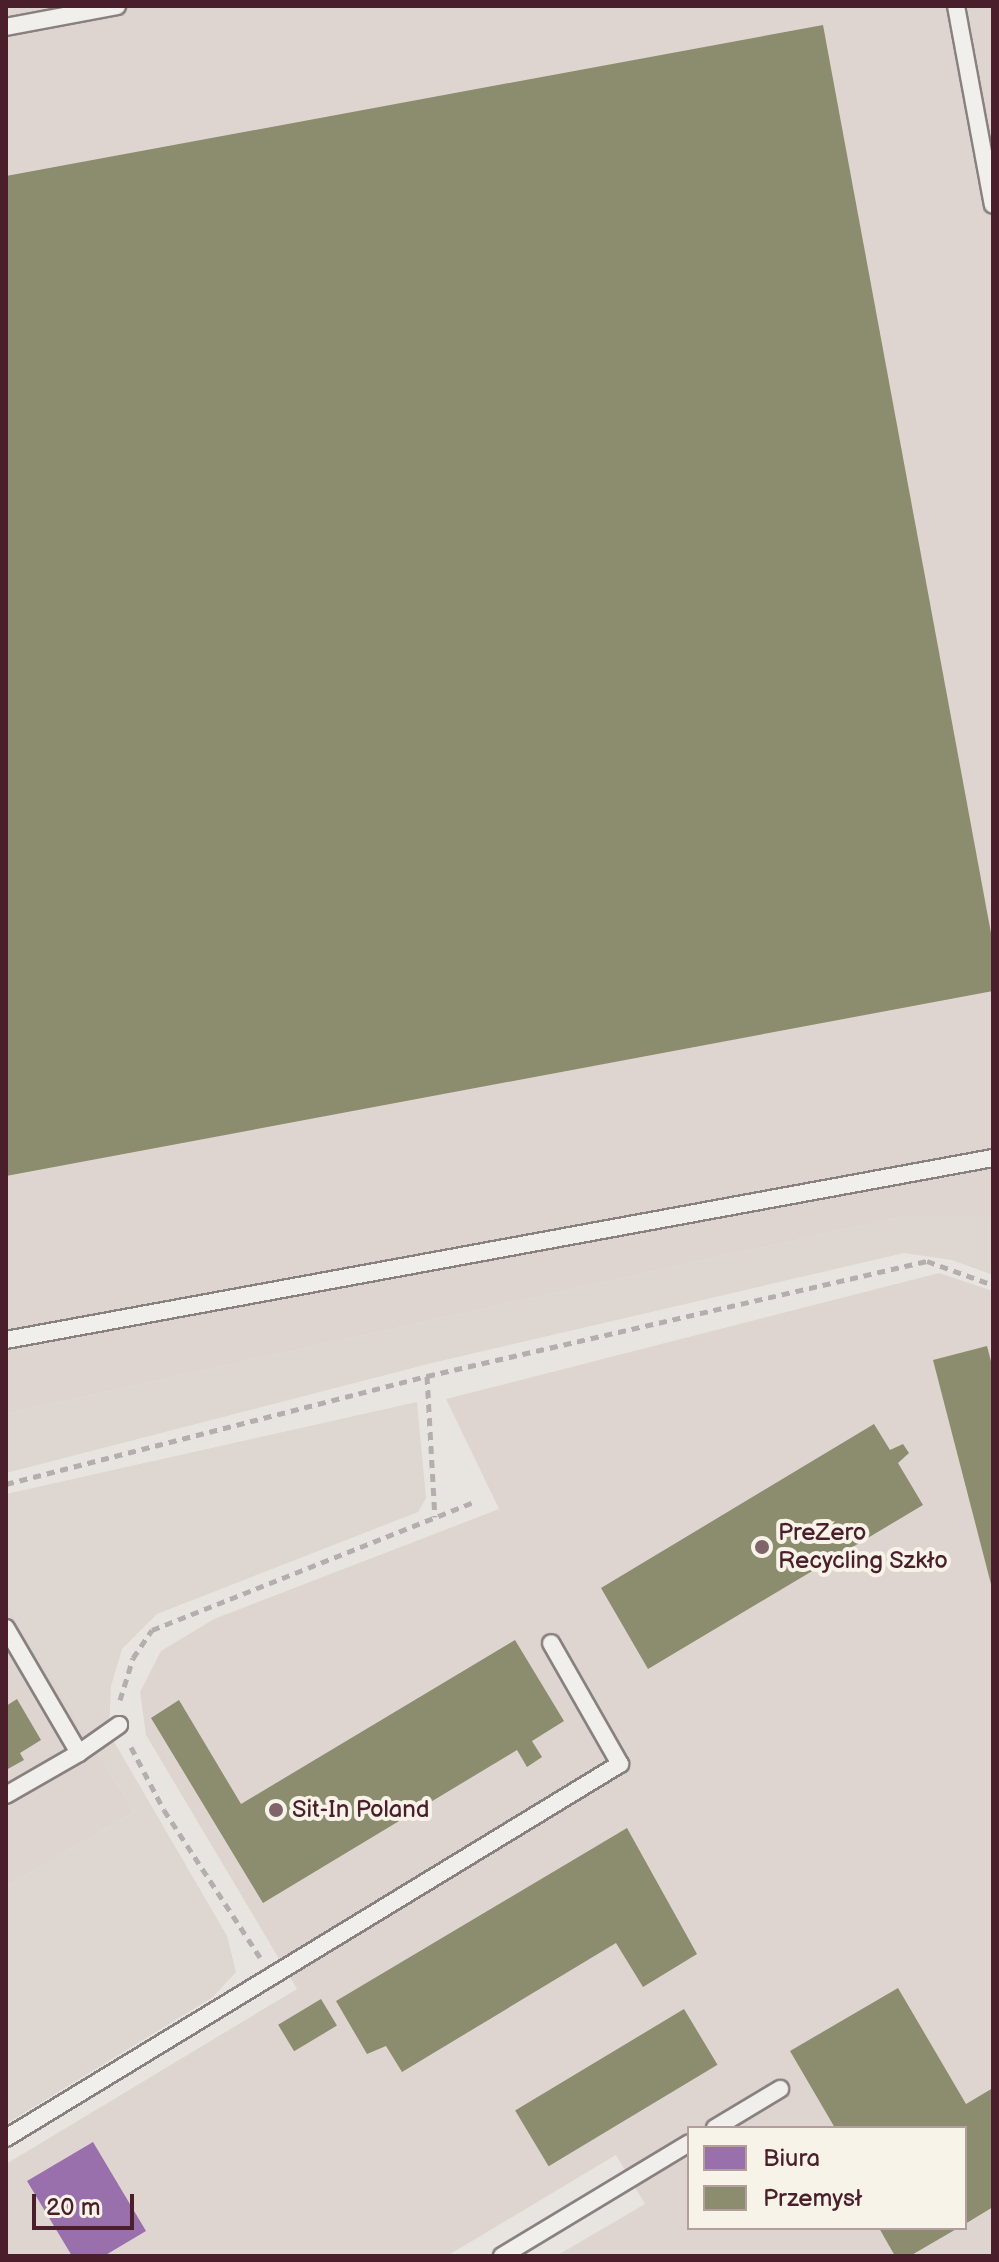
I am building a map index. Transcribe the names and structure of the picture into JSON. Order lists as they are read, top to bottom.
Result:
{
  "places": ["PreZero Recycling Szkło", "Sit-In Poland"],
  "legend": ["Biura", "Przemysł"],
  "scale_bar": "20 m"
}
